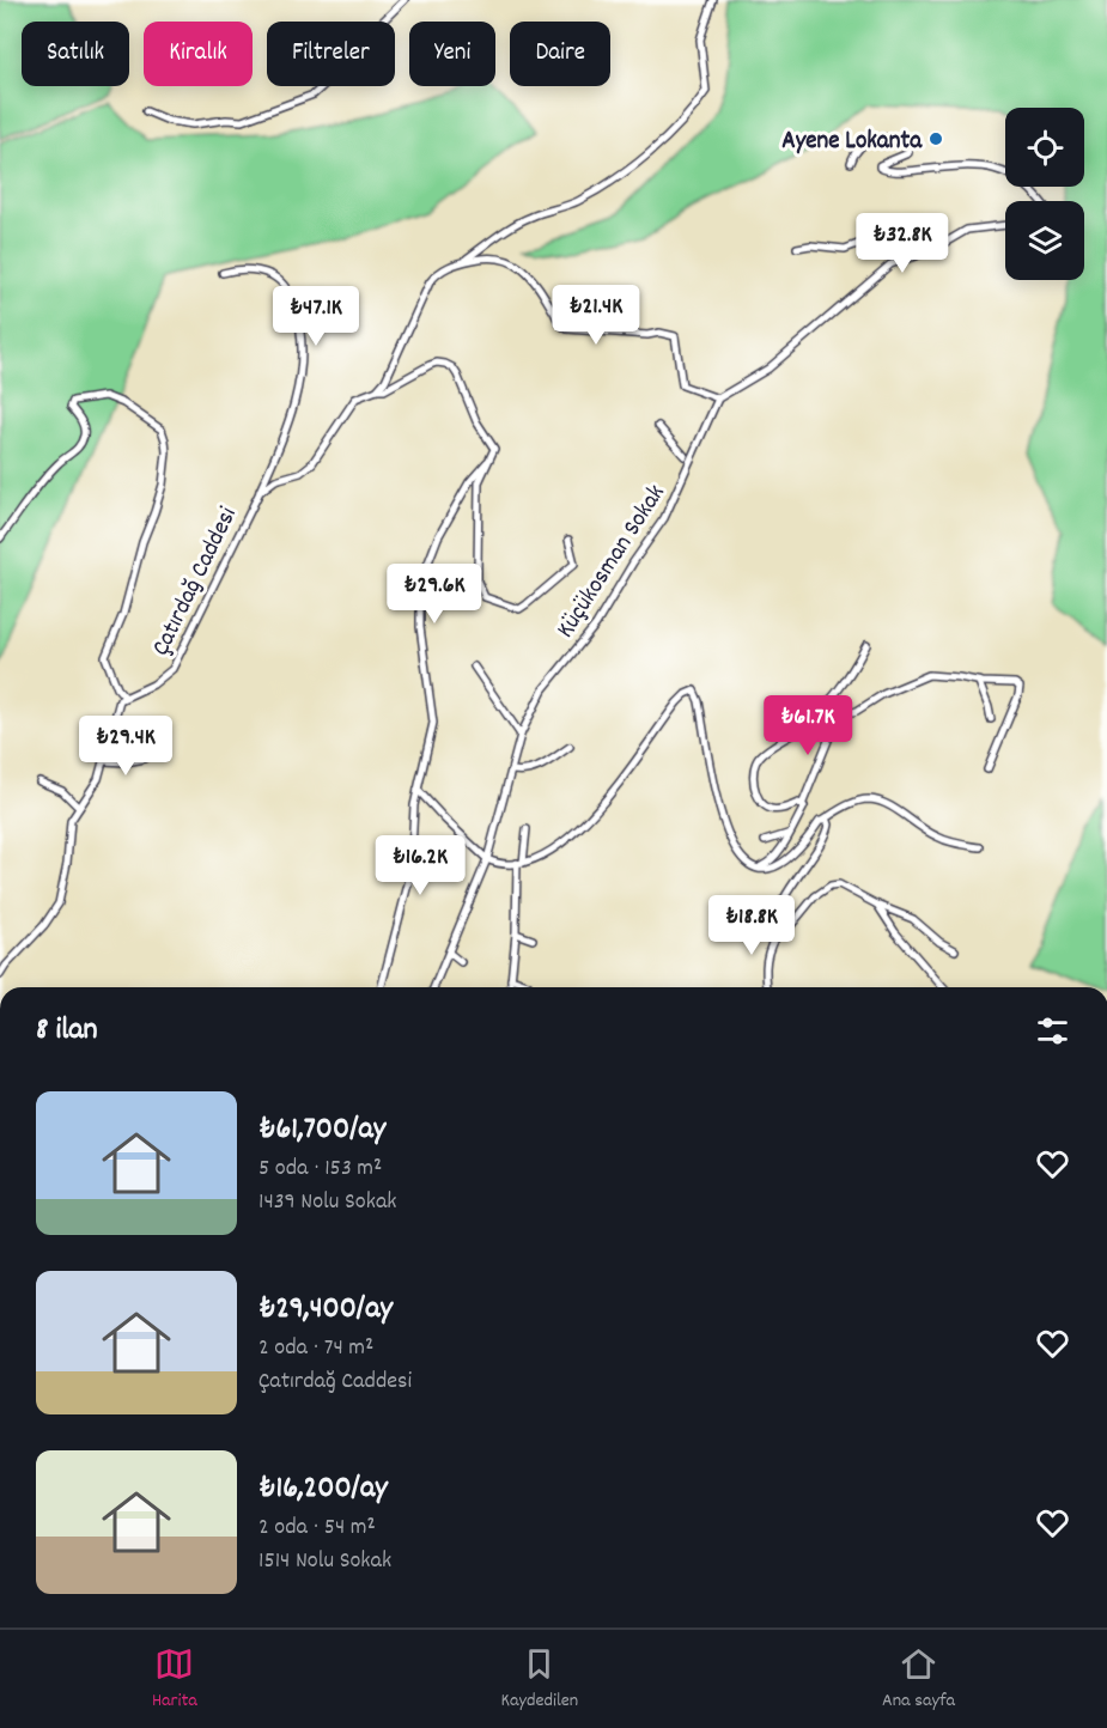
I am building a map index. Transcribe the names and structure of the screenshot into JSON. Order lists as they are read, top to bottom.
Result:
{
  "streets": {
    "street": ["Küçükosman Sokak", "Çatırdağ Caddesi"]
  },
  "places": ["Ayene Lokanta"],
  "page": {
    "chip": [
      "Satılık",
      "Kiralık",
      "Filtreler",
      "Yeni",
      "Daire"
    ],
    "price": [
      "₺32.8K",
      "₺21.4K",
      "₺47.1K",
      "₺29.6K",
      "₺61.7K",
      "₺29.4K",
      "₺16.2K",
      "₺18.8K"
    ],
    "heading": "8 ilan",
    "list": [
      {
        "name": "₺61,700/ay",
        "note": "5 oda · 153 m² · 1439 Nolu Sokak"
      },
      {
        "name": "₺29,400/ay",
        "note": "2 oda · 74 m² · Çatırdağ Caddesi"
      },
      {
        "name": "₺16,200/ay",
        "note": "2 oda · 54 m² · 1514 Nolu Sokak"
      }
    ],
    "tabs": ["Harita", "Kaydedilen", "Ana sayfa"]
  }
}
